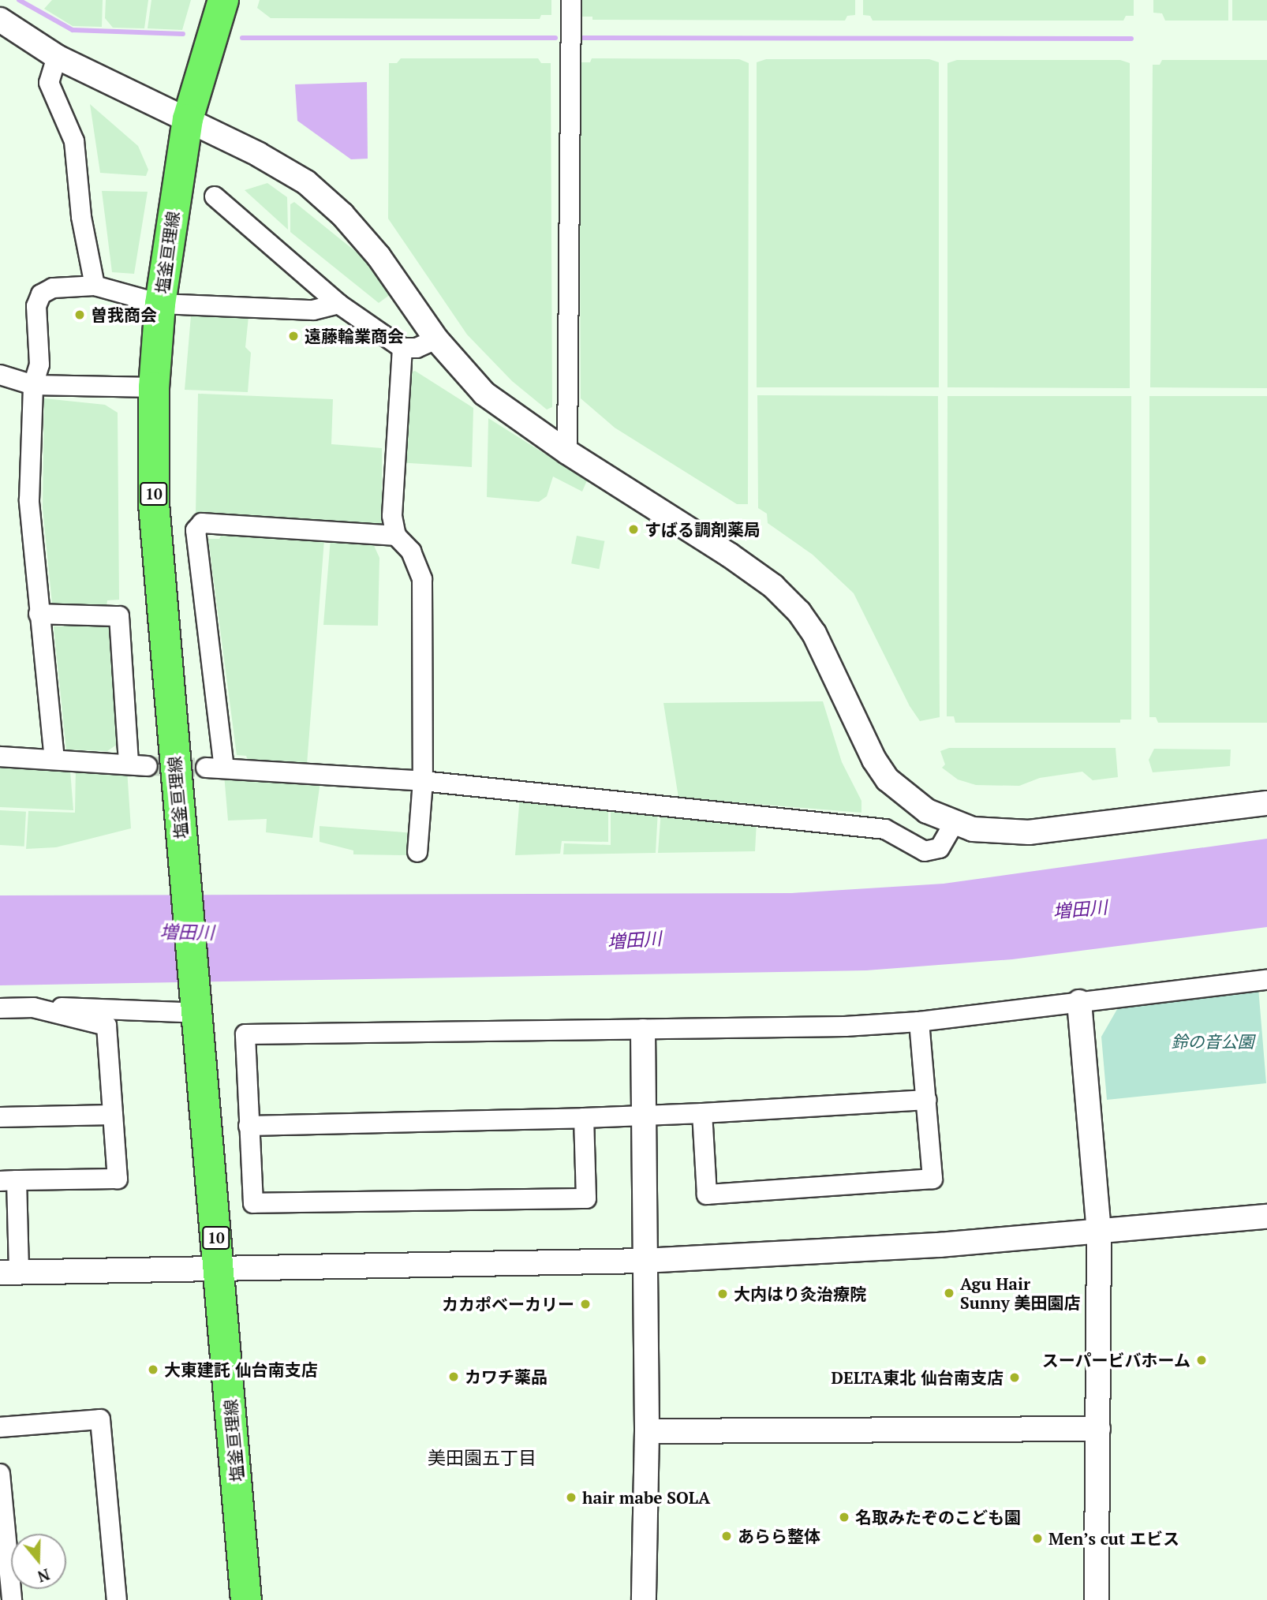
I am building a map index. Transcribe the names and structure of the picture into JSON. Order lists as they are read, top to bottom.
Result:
{
  "streets": {
    "main road": ["塩釜亘理線", "10"]
  },
  "districts": ["美田園五丁目"],
  "water": ["増田川"],
  "parks": ["鈴の音公園"],
  "places": [
    "曽我商会",
    "遠藤輪業商会",
    "すばる調剤薬局",
    "Agu Hair Sunny 美田園店",
    "大内はり灸治療院",
    "カカポベーカリー",
    "スーパービバホーム",
    "大東建託 仙台南支店",
    "カワチ薬品",
    "DELTA東北 仙台南支店",
    "hair mabe SOLA",
    "名取みたぞのこども園",
    "あらら整体",
    "Men’s cut エビス"
  ],
  "north": "bottom"
}
